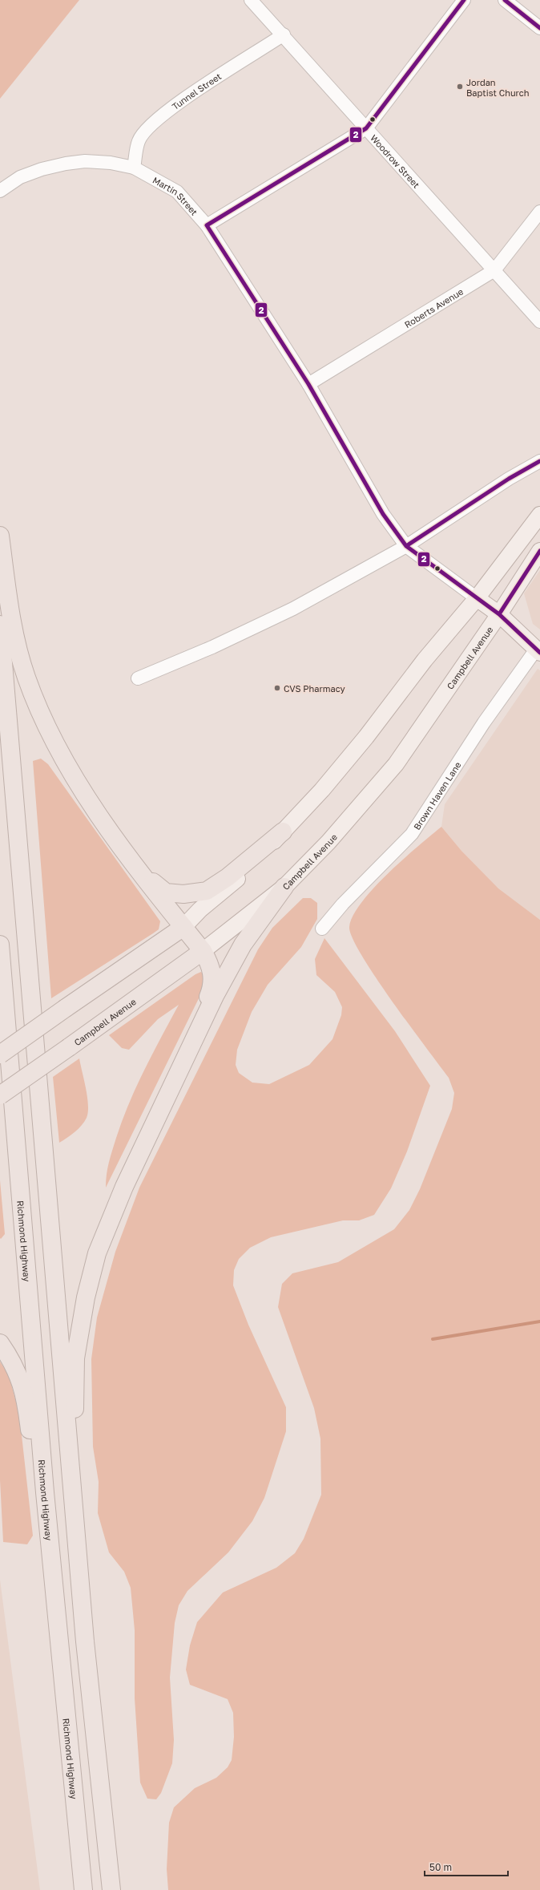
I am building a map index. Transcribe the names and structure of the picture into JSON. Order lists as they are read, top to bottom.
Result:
{
  "streets": {
    "highway": ["Campbell Avenue", "Richmond Highway"],
    "street": [
      "Tunnel Street",
      "Woodrow Street",
      "Martin Street",
      "Roberts Avenue",
      "Brown Haven Lane"
    ]
  },
  "crossings": [
    ["Tunnel Street", "Woodrow Street"],
    ["Tunnel Street", "Martin Street"],
    ["Woodrow Street", "Roberts Avenue"],
    ["Martin Street", "Roberts Avenue"]
  ],
  "places": ["Jordan Baptist Church", "CVS Pharmacy"],
  "lines": ["transit line 2"],
  "scale_bar": "50 m"
}
